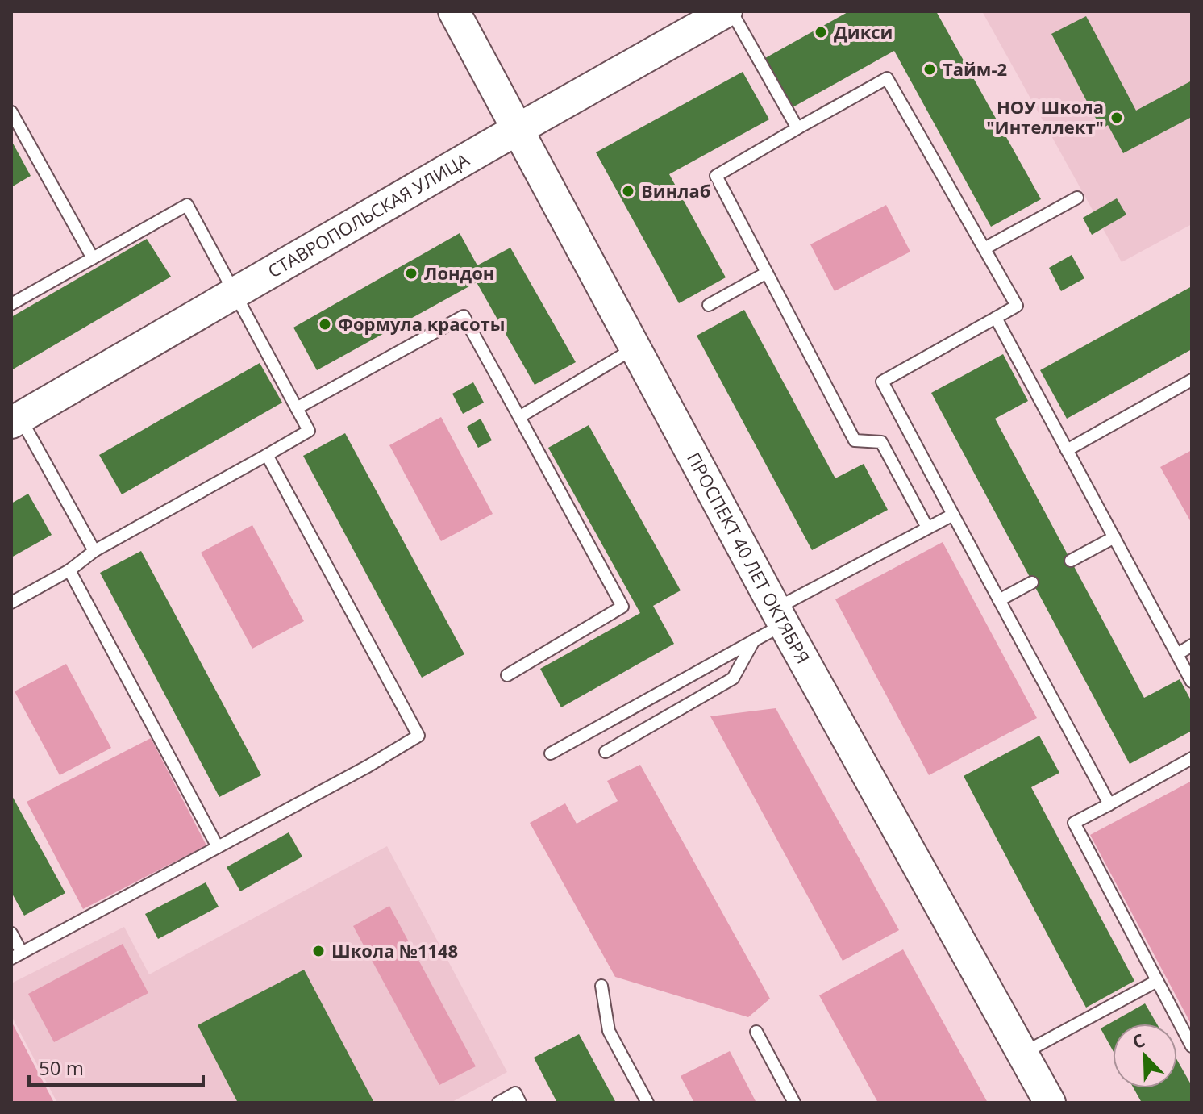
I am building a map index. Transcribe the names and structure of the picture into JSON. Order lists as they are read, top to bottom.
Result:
{
  "streets": {
    "street": ["СТАВРОПОЛЬСКАЯ УЛИЦА", "ПРОСПЕКТ 40 ЛЕТ ОКТЯБРЯ"]
  },
  "crossings": [
    ["СТАВРОПОЛЬСКАЯ УЛИЦА", "ПРОСПЕКТ 40 ЛЕТ ОКТЯБРЯ"]
  ],
  "places": [
    "Дикси",
    "Тайм-2",
    "НОУ Школа \"Интеллект\"",
    "Винлаб",
    "Лондон",
    "Формула красоты",
    "Школа №1148"
  ],
  "scale_bar": "50 m",
  "north": "top left"
}
